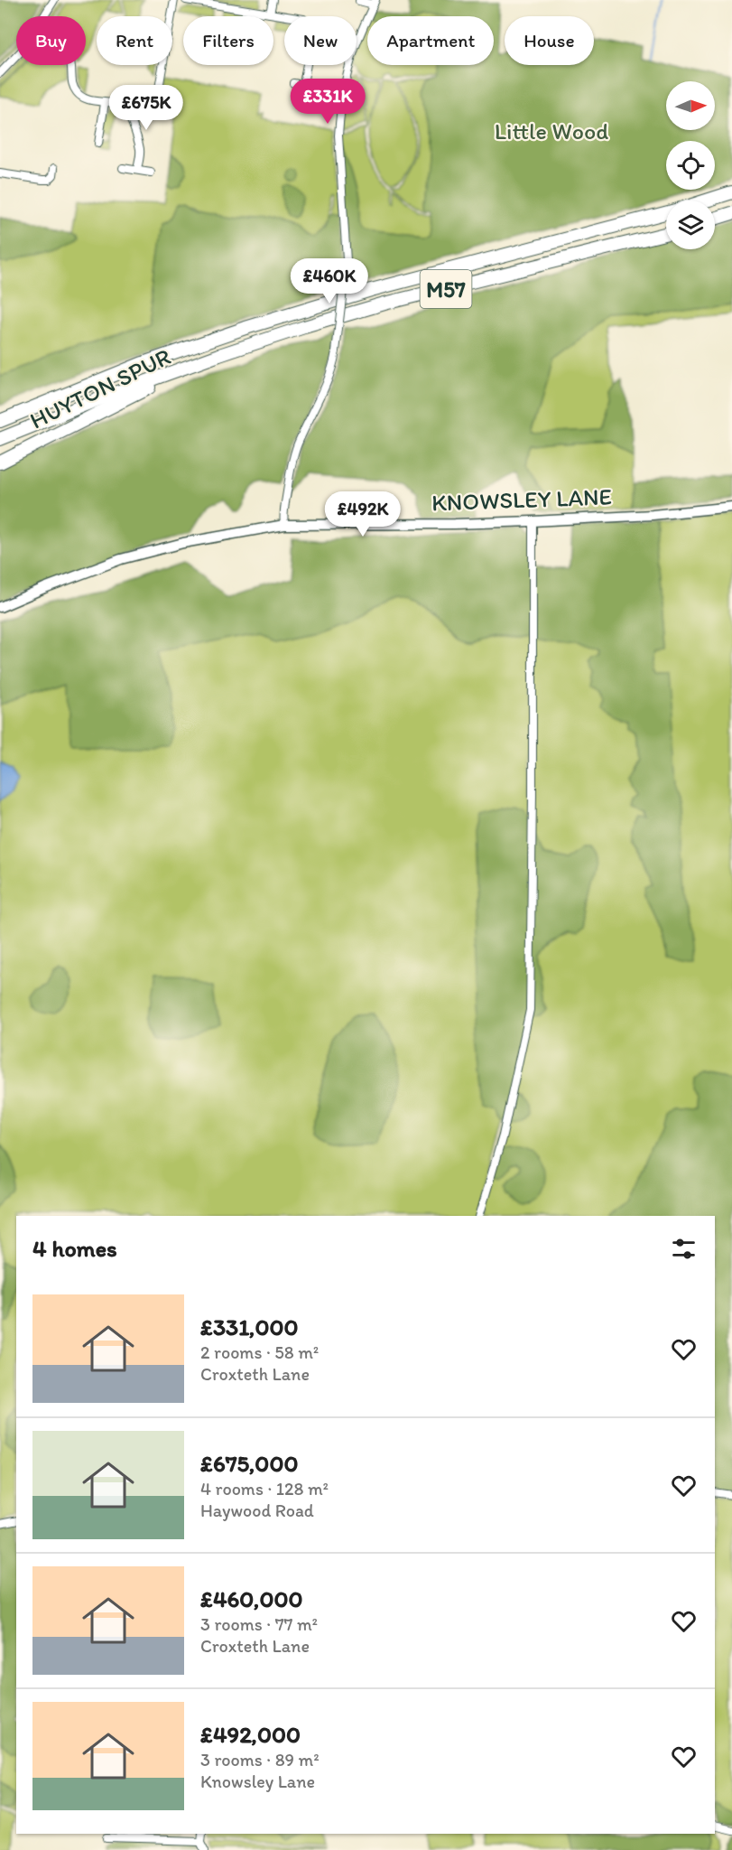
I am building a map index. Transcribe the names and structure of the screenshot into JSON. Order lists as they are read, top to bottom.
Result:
{
  "streets": {
    "highway": ["M57", "HUYTON SPUR"],
    "main road": ["KNOWSLEY LANE"]
  },
  "crossings": [
    ["M57", "HUYTON SPUR"]
  ],
  "parks": ["Little Wood"],
  "north": "right",
  "page": {
    "chip": [
      "Buy",
      "Rent",
      "Filters",
      "New",
      "Apartment",
      "House"
    ],
    "price": [
      "£331K",
      "£675K",
      "£460K",
      "£492K"
    ],
    "heading": "4 homes",
    "list": [
      {
        "name": "£331,000",
        "note": "2 rooms · 58 m² · Croxteth Lane"
      },
      {
        "name": "£675,000",
        "note": "4 rooms · 128 m² · Haywood Road"
      },
      {
        "name": "£460,000",
        "note": "3 rooms · 77 m² · Croxteth Lane"
      },
      {
        "name": "£492,000",
        "note": "3 rooms · 89 m² · Knowsley Lane"
      }
    ]
  }
}
